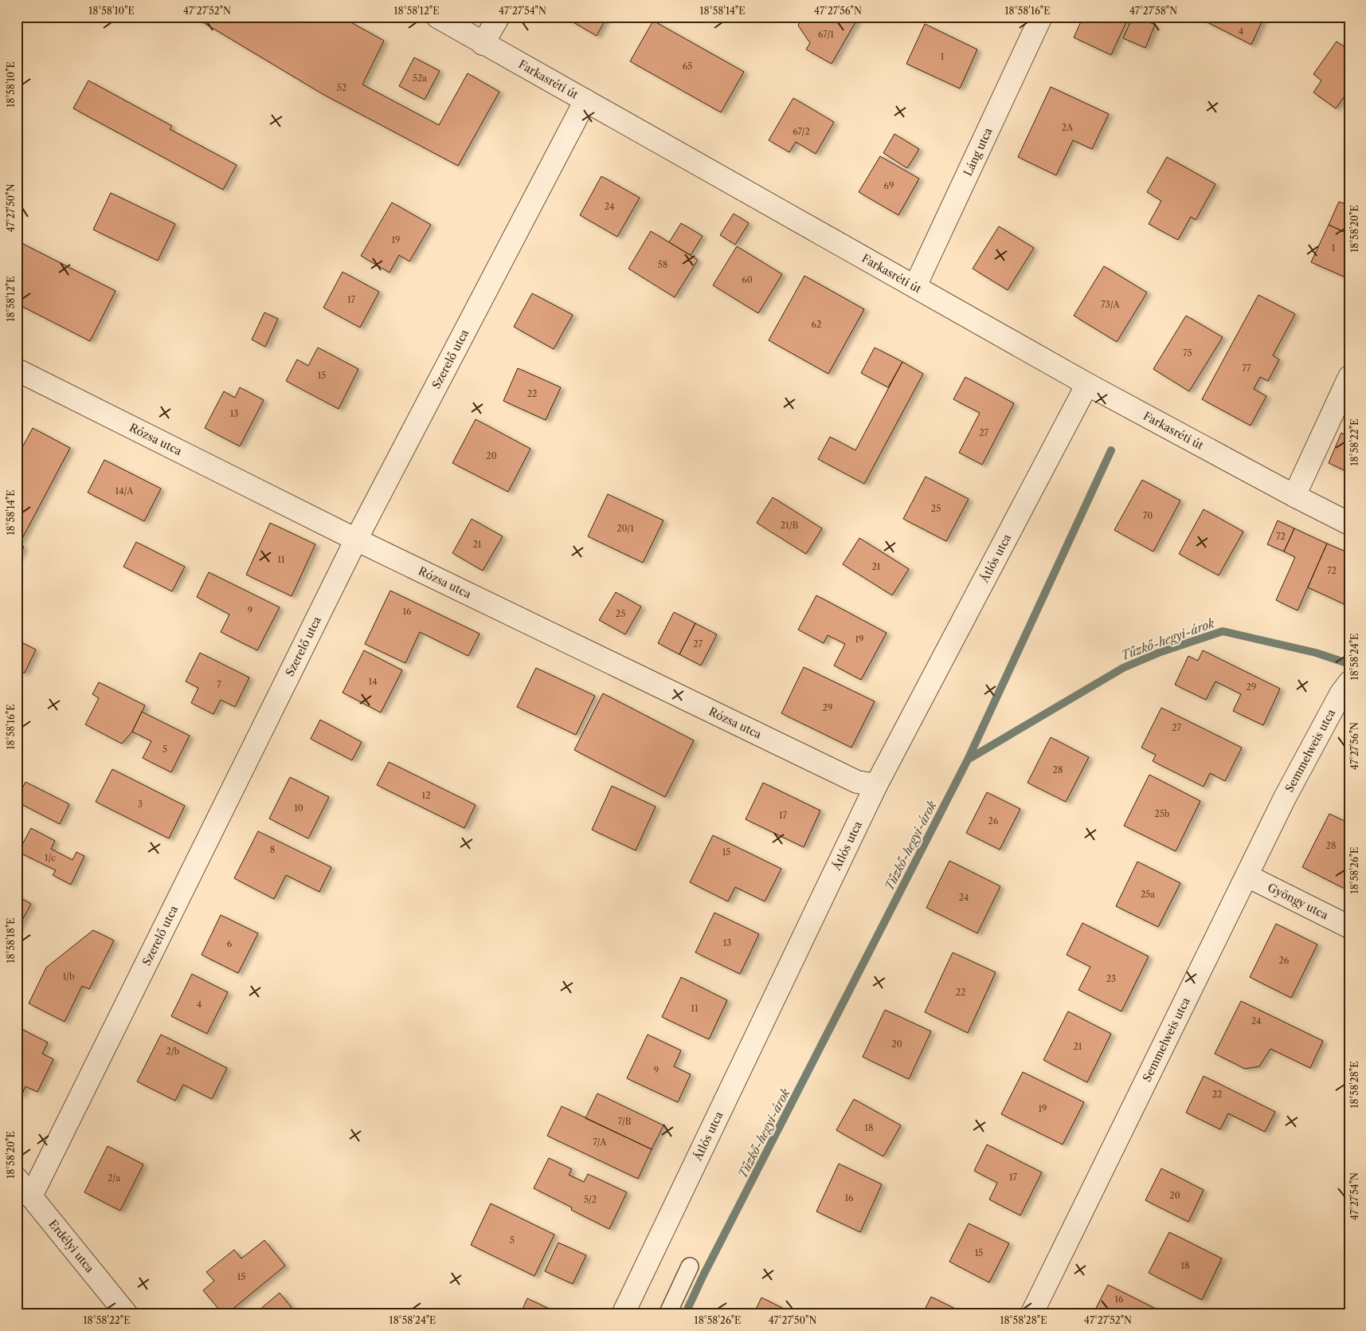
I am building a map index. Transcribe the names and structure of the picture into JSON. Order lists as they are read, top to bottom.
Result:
{
  "streets": {
    "street": [
      "Farkasréti út",
      "Láng utca",
      "Szerelő utca",
      "Rózsa utca",
      "Átlós utca",
      "Semmelweis utca",
      "Gyöngy utca",
      "Erdélyi utca"
    ]
  },
  "crossings": [
    ["Farkasréti út", "Láng utca"],
    ["Farkasréti út", "Szerelő utca"],
    ["Farkasréti út", "Átlós utca"],
    ["Szerelő utca", "Rózsa utca"],
    ["Szerelő utca", "Erdélyi utca"],
    ["Rózsa utca", "Átlós utca"],
    ["Semmelweis utca", "Gyöngy utca"]
  ],
  "water": ["Tűzkő-hegyi-árok"],
  "house_numbers": [
    "4",
    "67/1",
    "1",
    "65",
    "52a",
    "52",
    "2A",
    "67/2",
    "69",
    "24",
    "19",
    "1",
    "58",
    "60",
    "17",
    "73/A",
    "62",
    "75",
    "77",
    "15",
    "22",
    "13",
    "27",
    "20",
    "14/A",
    "25",
    "70",
    "21/B",
    "20/1",
    "72",
    "21",
    "11",
    "21",
    "72",
    "9",
    "16",
    "25",
    "19",
    "27",
    "14",
    "7",
    "29",
    "29",
    "27",
    "5",
    "28",
    "12",
    "3",
    "10",
    "25b",
    "17",
    "26",
    "28",
    "8",
    "15",
    "1/c",
    "25a",
    "24",
    "13",
    "6",
    "26",
    "1/b",
    "23",
    "22",
    "4",
    "11",
    "24",
    "20",
    "21",
    "2/b",
    "9",
    "22",
    "19",
    "7/B",
    "18",
    "7/A",
    "17",
    "2/a",
    "20",
    "16",
    "5/2",
    "5",
    "15",
    "18",
    "15",
    "16"
  ],
  "coordinates": [
    "18°58'10\"E",
    "47°27'52\"N",
    "18°58'12\"E",
    "47°27'54\"N",
    "18°58'14\"E",
    "47°27'56\"N",
    "18°58'16\"E",
    "47°27'58\"N",
    "47°27'50\"N",
    "18°58'20\"E",
    "18°58'22\"E",
    "18°58'24\"E",
    "18°58'26\"E",
    "18°58'18\"E",
    "18°58'28\"E"
  ]
}
